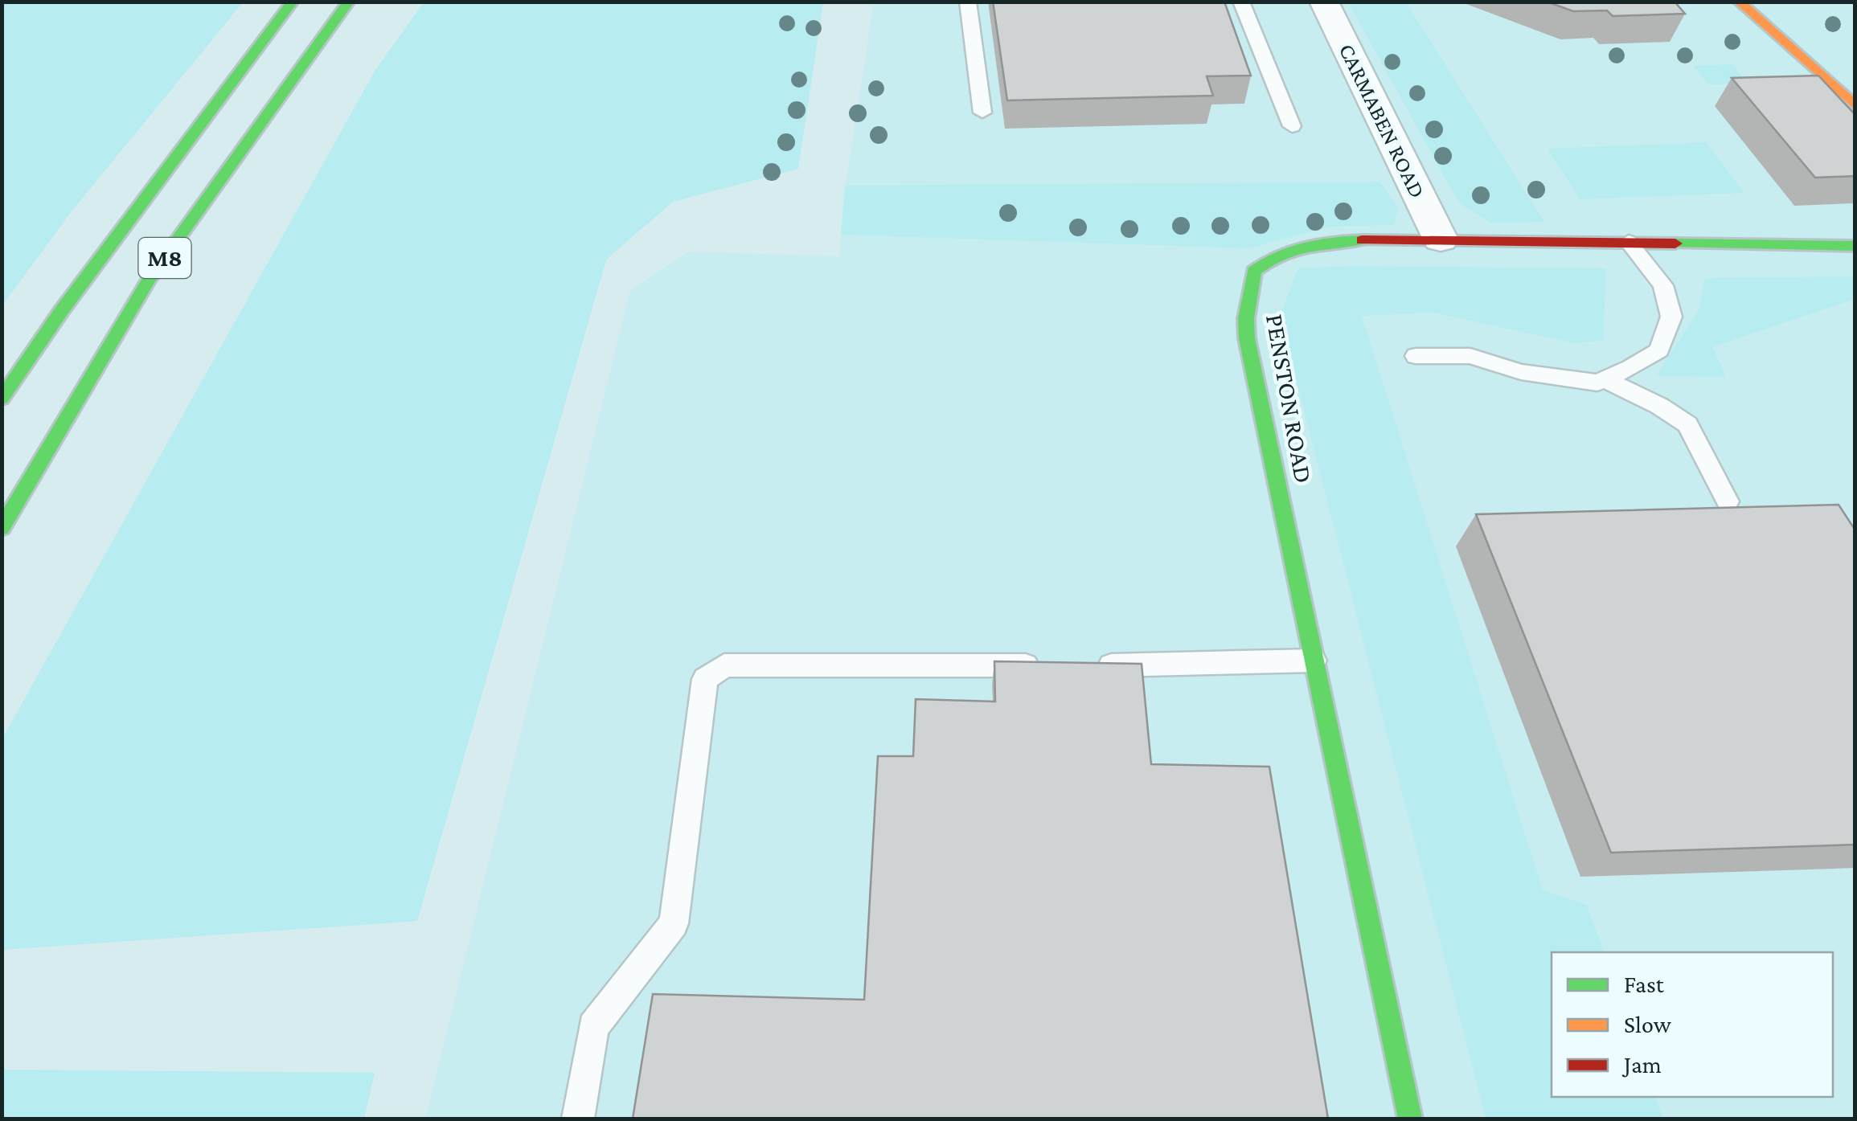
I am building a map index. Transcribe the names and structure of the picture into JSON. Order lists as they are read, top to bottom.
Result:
{
  "streets": {
    "main road": ["M8", "PENSTON ROAD"],
    "street": ["CARMABEN ROAD"]
  },
  "crossings": [
    ["CARMABEN ROAD", "PENSTON ROAD"]
  ],
  "legend": ["Fast", "Slow", "Jam"]
}
